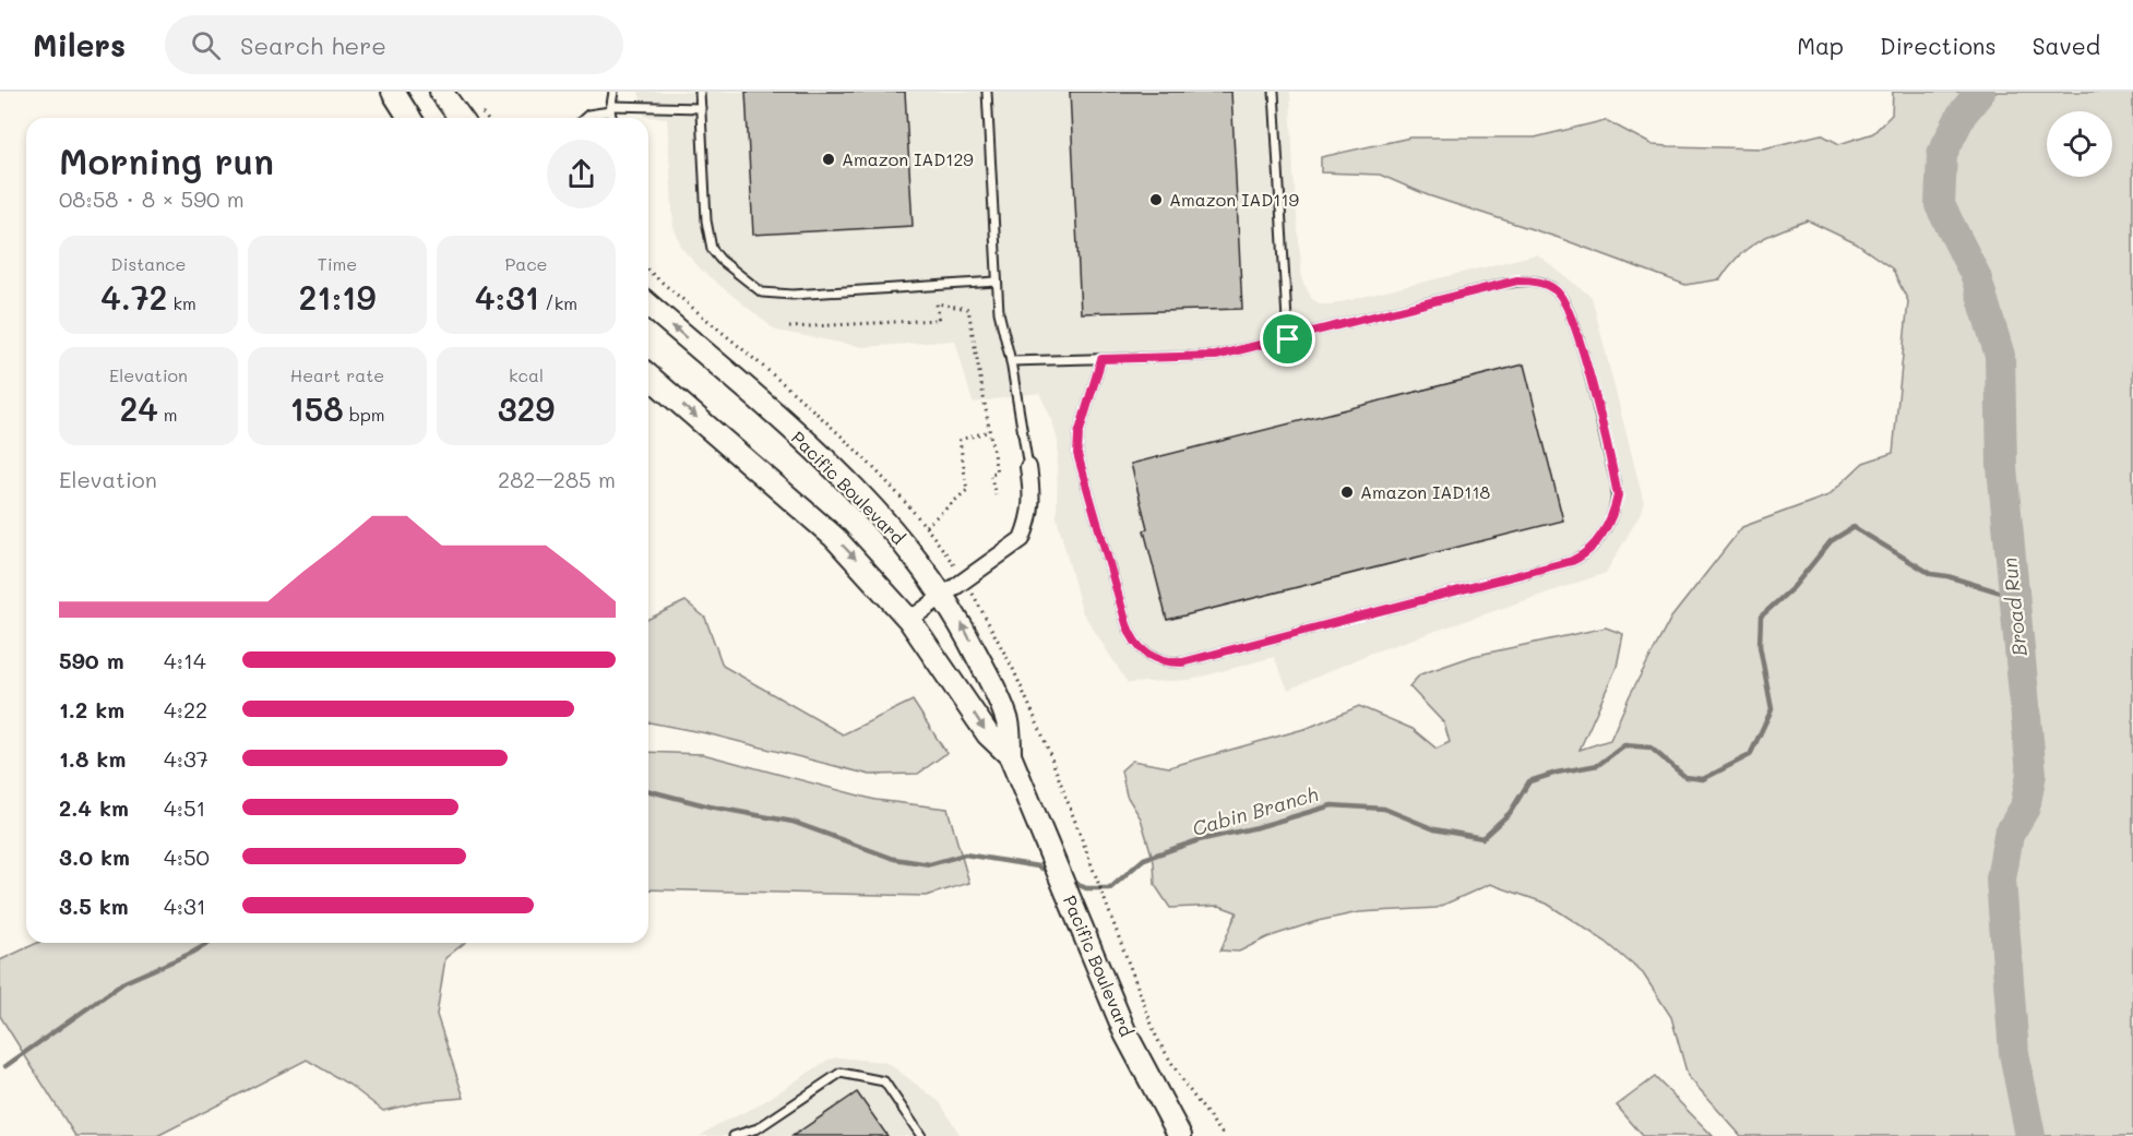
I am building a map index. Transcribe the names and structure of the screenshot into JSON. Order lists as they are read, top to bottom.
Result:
{
  "streets": {
    "main road": ["Pacific Boulevard"]
  },
  "water": ["Broad Run", "Cabin Branch"],
  "places": ["Amazon IAD129", "Amazon IAD119", "Amazon IAD118"],
  "page": {
    "header": "Milers",
    "search": "Search here",
    "nav": ["Map", "Directions", "Saved"],
    "heading": ["Morning run", "08:58 · 8 × 590 m"],
    "stats": [
      ["Distance", "4.72 km"],
      ["Time", "21:19"],
      ["Pace", "4:31 /km"],
      ["Elevation", "24 m"],
      ["Heart rate", "158 bpm"],
      ["kcal", "329"]
    ],
    "chart": ["Elevation", "282–285 m"],
    "list": [
      {
        "name": "590 m",
        "note": "4:14"
      },
      {
        "name": "1.2 km",
        "note": "4:22"
      },
      {
        "name": "1.8 km",
        "note": "4:37"
      },
      {
        "name": "2.4 km",
        "note": "4:51"
      },
      {
        "name": "3.0 km",
        "note": "4:50"
      },
      {
        "name": "3.5 km",
        "note": "4:31"
      }
    ]
  }
}
